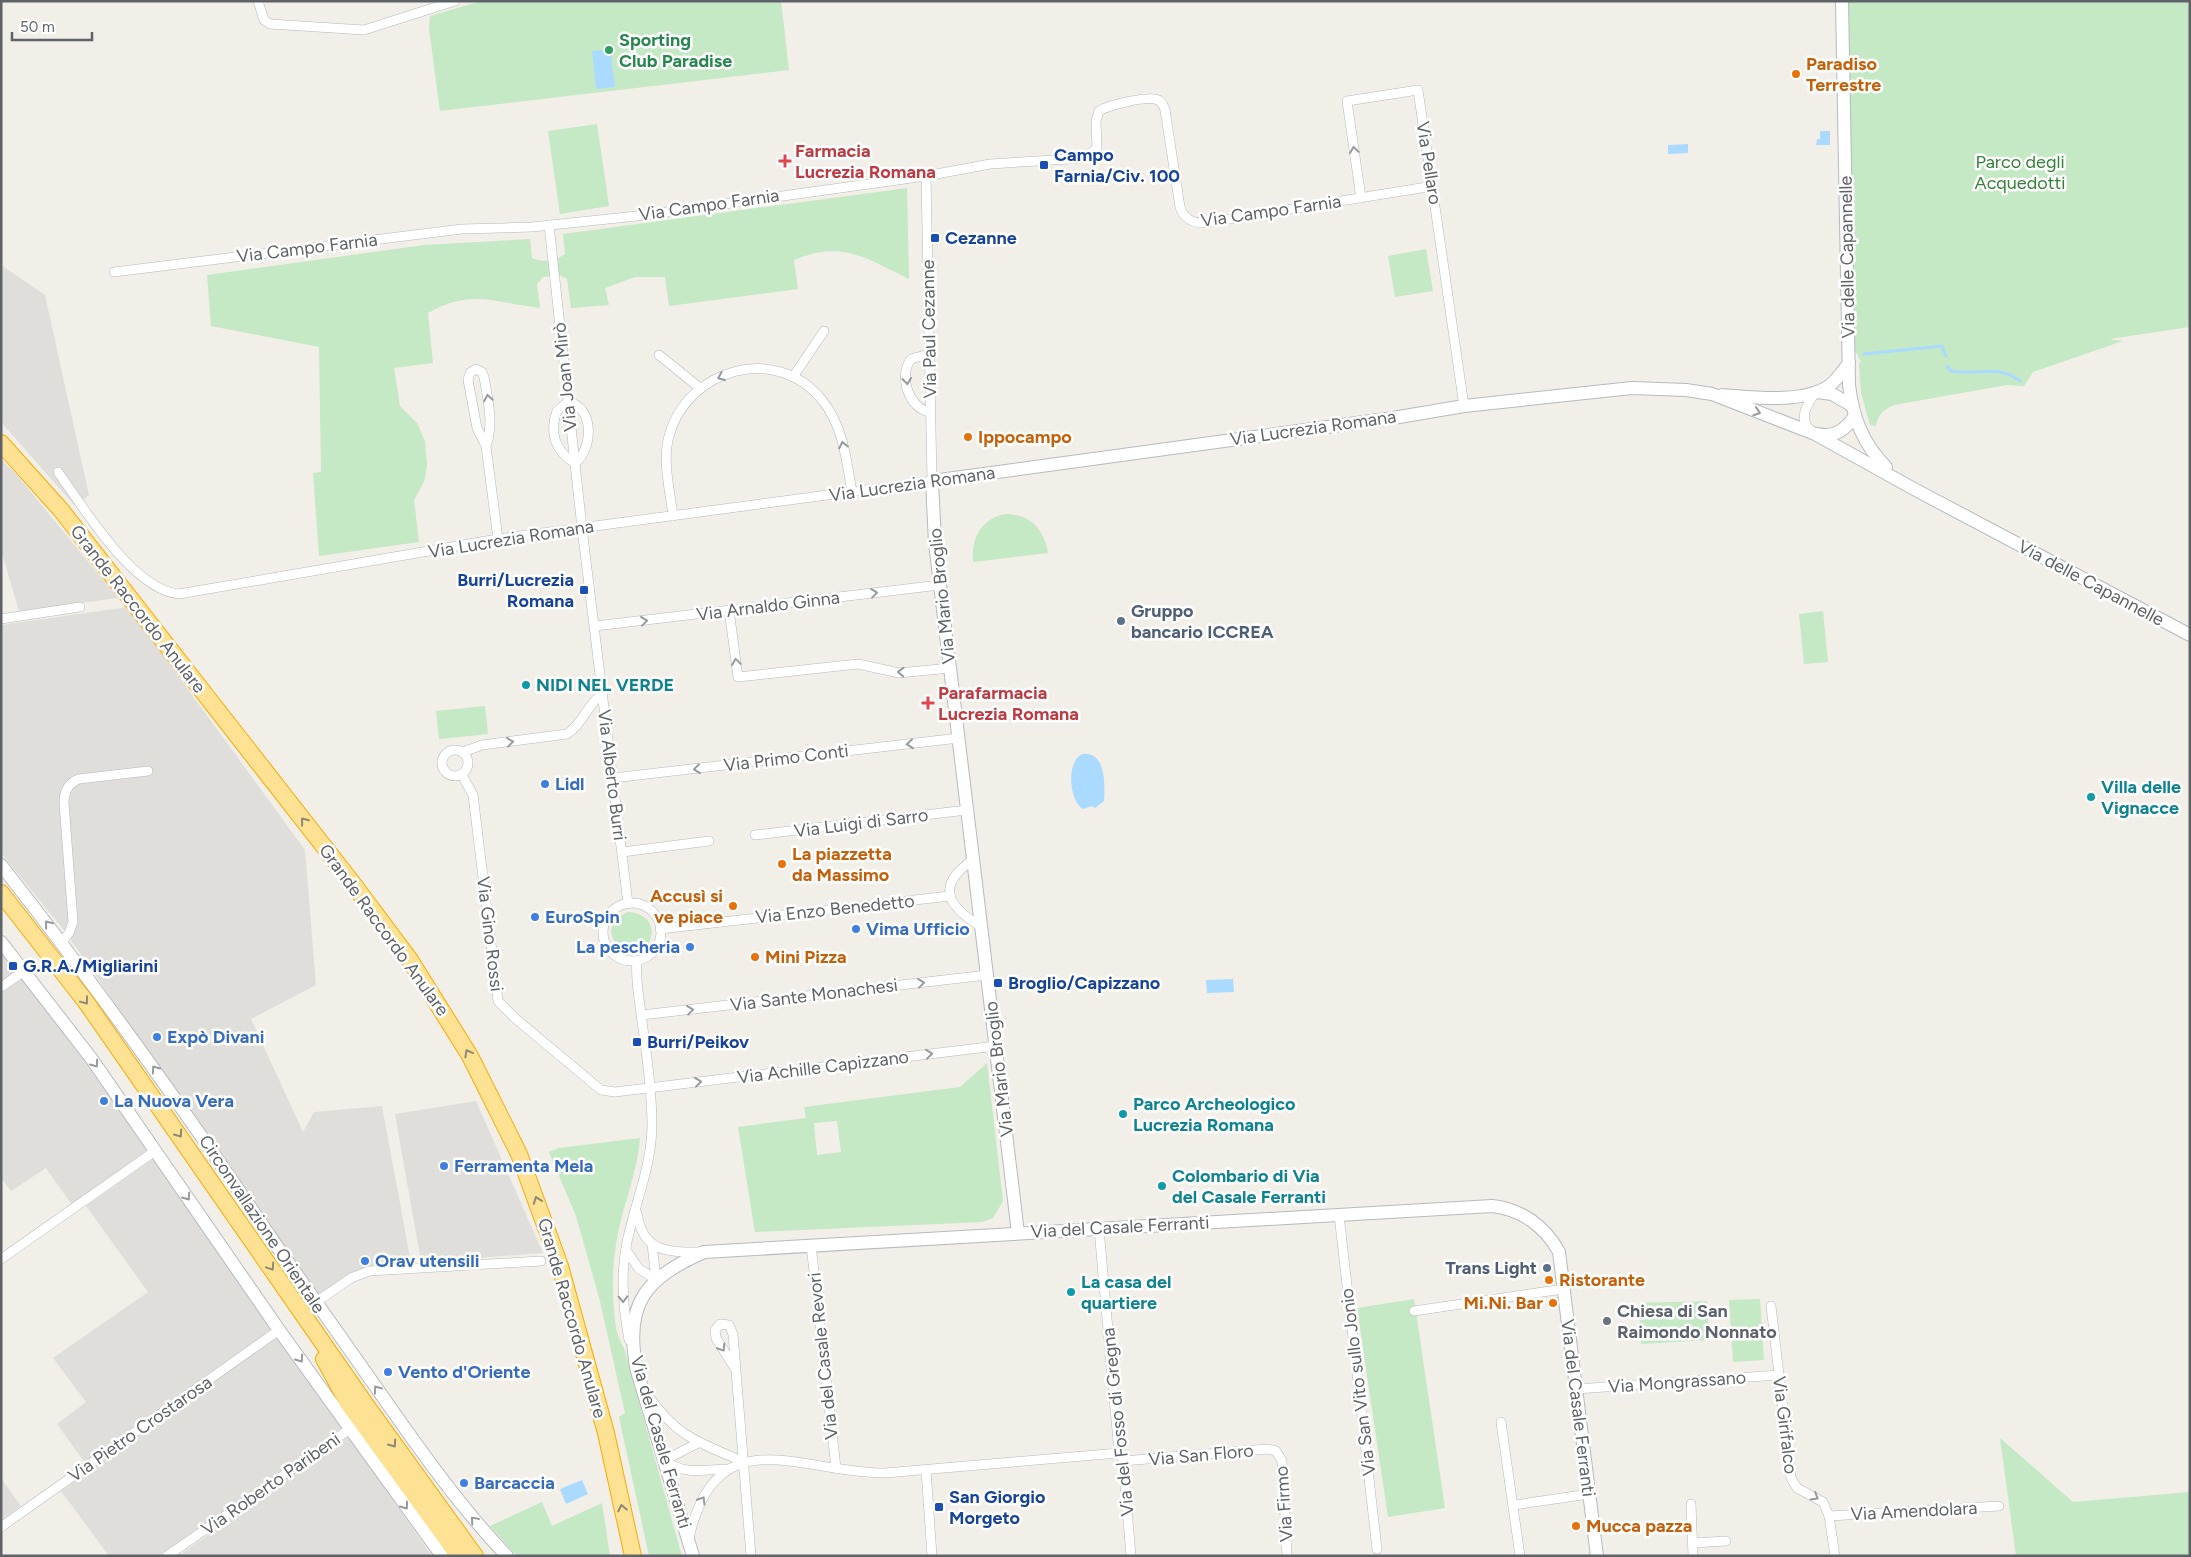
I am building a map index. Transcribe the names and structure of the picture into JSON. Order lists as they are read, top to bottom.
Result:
{
  "streets": {
    "highway": ["Grande Raccordo Anulare"],
    "street": [
      "Via Pellaro",
      "Via Campo Farnia",
      "Via delle Capannelle",
      "Via Paul Cezanne",
      "Via Joan Mirò",
      "Via Lucrezia Romana",
      "Via Mario Broglio",
      "Via Arnaldo Ginna",
      "Via Primo Conti",
      "Via Alberto Burri",
      "Via Luigi di Sarro",
      "Via Enzo Benedetto",
      "Via Gino Rossi",
      "Via Sante Monachesi",
      "Via Achille Capizzano",
      "Circonvallazione Orientale",
      "Via del Casale Ferranti",
      "Via del Casale Revori",
      "Via San Vito sullo Jonio",
      "Via Mongrassano",
      "Via del Fosso di Gregna",
      "Via Girifalco",
      "Via Pietro Crostarosa",
      "Via San Floro",
      "Via Roberto Paribeni",
      "Via Firmo",
      "Via Amendolara"
    ]
  },
  "crossings": [
    ["Via Pellaro", "Via Campo Farnia"],
    ["Via Pellaro", "Via Lucrezia Romana"],
    ["Via Campo Farnia", "Via Paul Cezanne"],
    ["Via Campo Farnia", "Via Joan Mirò"],
    ["Via delle Capannelle", "Via Lucrezia Romana"],
    ["Via Paul Cezanne", "Via Lucrezia Romana"],
    ["Via Paul Cezanne", "Via Mario Broglio"],
    ["Via Joan Mirò", "Via Lucrezia Romana"],
    ["Via Joan Mirò", "Via Alberto Burri"],
    ["Via Lucrezia Romana", "Via Mario Broglio"],
    ["Via Lucrezia Romana", "Via Alberto Burri"],
    ["Via Mario Broglio", "Via Arnaldo Ginna"],
    ["Via Mario Broglio", "Via Primo Conti"],
    ["Via Mario Broglio", "Via Luigi di Sarro"],
    ["Via Mario Broglio", "Via Sante Monachesi"],
    ["Via Mario Broglio", "Via Achille Capizzano"],
    ["Via Mario Broglio", "Via del Casale Ferranti"],
    ["Via Arnaldo Ginna", "Via Alberto Burri"],
    ["Via Primo Conti", "Via Alberto Burri"],
    ["Via Alberto Burri", "Via Enzo Benedetto"],
    ["Via Gino Rossi", "Via Achille Capizzano"],
    ["Via del Casale Ferranti", "Via del Casale Revori"],
    ["Via del Casale Ferranti", "Via San Vito sullo Jonio"],
    ["Via del Casale Ferranti", "Via Mongrassano"],
    ["Via del Casale Ferranti", "Via del Fosso di Gregna"],
    ["Via del Casale Revori", "Via San Floro"],
    ["Via Mongrassano", "Via Girifalco"],
    ["Via del Fosso di Gregna", "Via San Floro"],
    ["Via Girifalco", "Via Amendolara"],
    ["Via San Floro", "Via Firmo"]
  ],
  "one_way": [
    "Via Arnaldo Ginna",
    "Grande Raccordo Anulare",
    "Via Primo Conti",
    "Via Sante Monachesi",
    "Via Achille Capizzano",
    "Via Girifalco"
  ],
  "parks": ["Parco degli Acquedotti"],
  "places": {
    "other": [
      "Sporting Club Paradise",
      "Paradiso Terrestre",
      "Ippocampo",
      "Gruppo bancario ICCREA",
      "NIDI NEL VERDE",
      "Lidl",
      "Villa delle Vignacce",
      "La piazzetta da Massimo",
      "Accusì si ve piace",
      "EuroSpin",
      "Vima Ufficio",
      "La pescheria",
      "Mini Pizza",
      "Expò Divani",
      "La Nuova Vera",
      "Parco Archeologico Lucrezia Romana",
      "Ferramenta Mela",
      "Colombario di Via del Casale Ferranti",
      "Orav utensili",
      "Trans Light",
      "Ristorante",
      "La casa del quartiere",
      "Mi.Ni. Bar",
      "Chiesa di San Raimondo Nonnato",
      "Vento d'Oriente",
      "Barcaccia",
      "Mucca pazza"
    ],
    "health": ["Farmacia Lucrezia Romana", "Parafarmacia Lucrezia Romana"],
    "transit": [
      "Campo Farnia/Civ. 100",
      "Cezanne",
      "Burri/Lucrezia Romana",
      "G.R.A./Migliarini",
      "Broglio/Capizzano",
      "Burri/Peikov",
      "San Giorgio Morgeto"
    ]
  },
  "scale_bar": "50 m"
}
